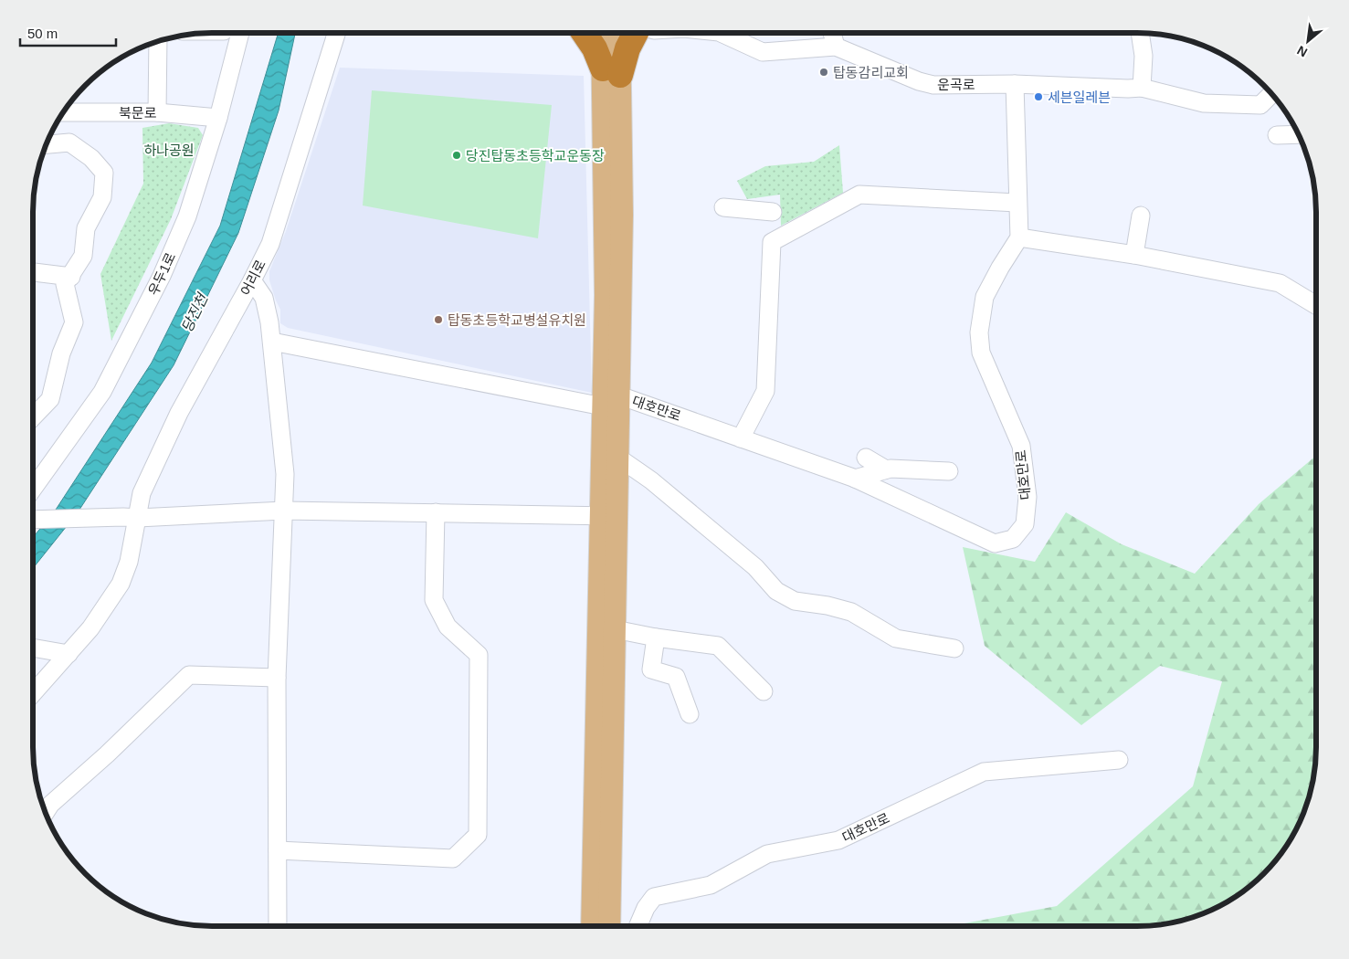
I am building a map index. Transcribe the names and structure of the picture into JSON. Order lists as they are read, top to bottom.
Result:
{
  "streets": {
    "street": [
      "운곡로",
      "북문로",
      "우두1로",
      "어리로",
      "대호만로"
    ]
  },
  "crossings": [
    ["북문로", "우두1로"]
  ],
  "water": ["당진천"],
  "parks": ["하나공원"],
  "places": [
    "탑동감리교회",
    "세븐일레븐",
    "당진탑동초등학교운동장",
    "탑동초등학교병설유치원"
  ],
  "scale_bar": "50 m",
  "north": "bottom left"
}
